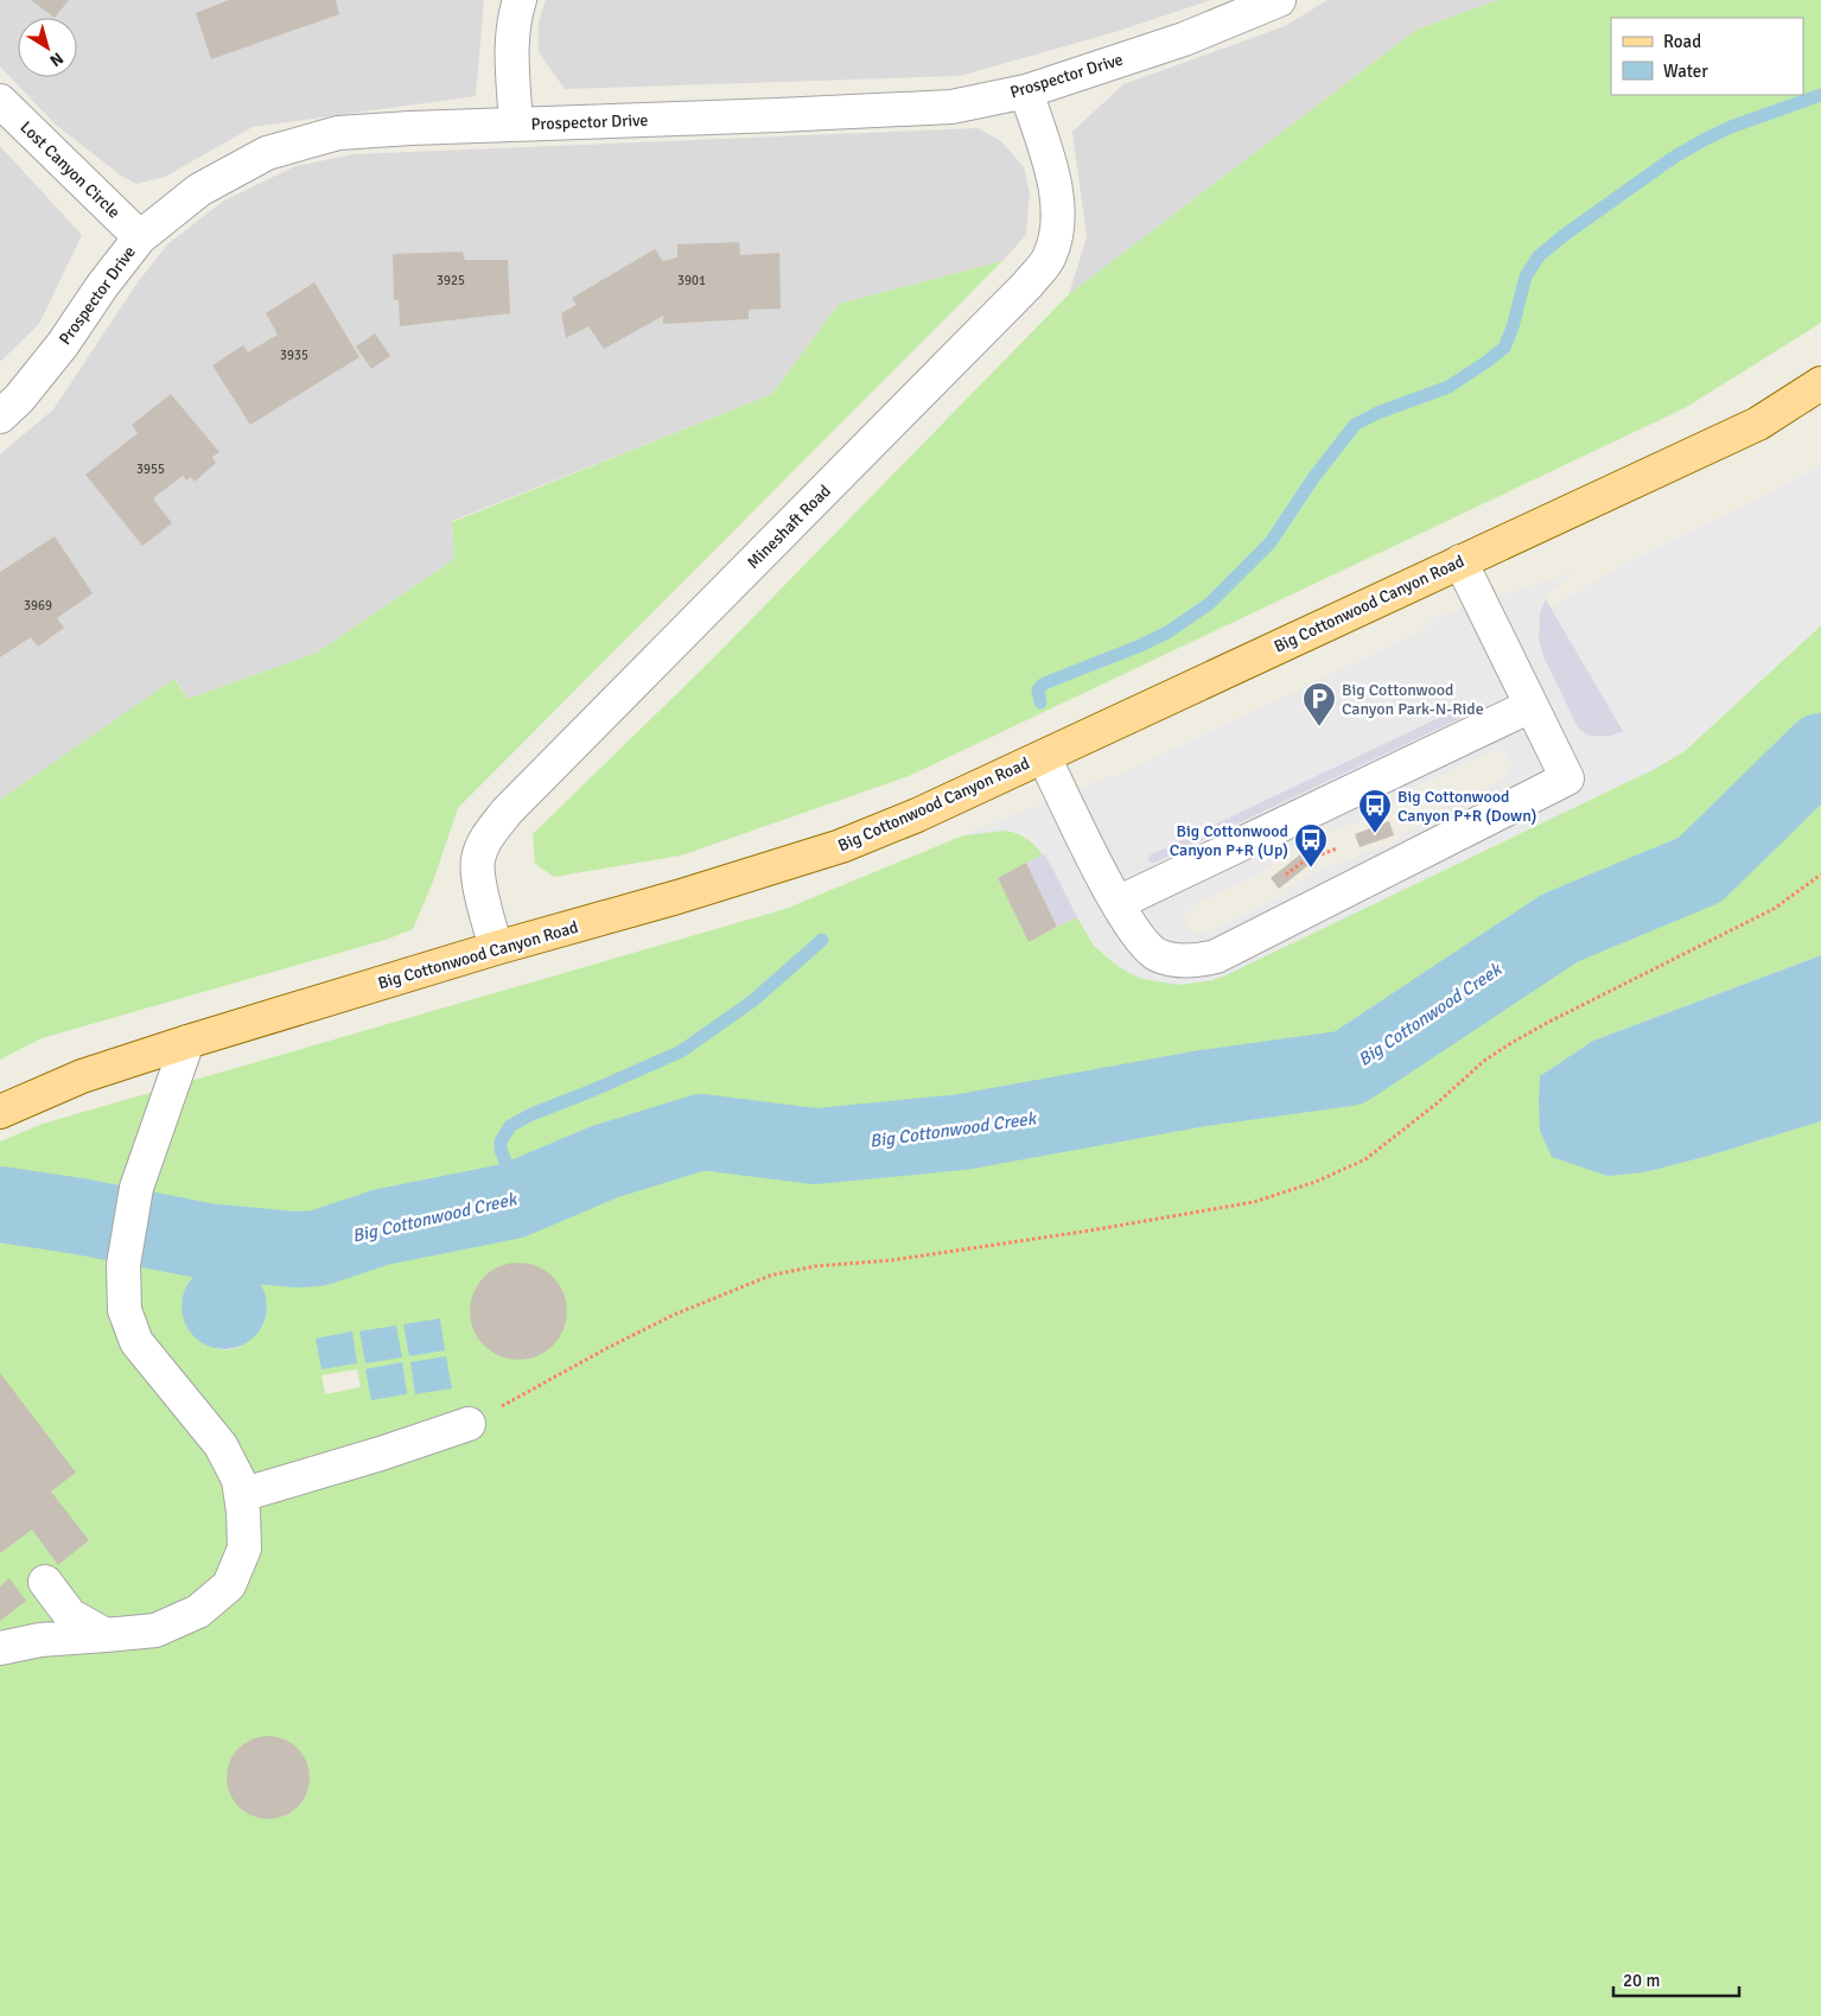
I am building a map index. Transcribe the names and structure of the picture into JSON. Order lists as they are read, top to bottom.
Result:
{
  "streets": {
    "main road": ["Big Cottonwood Canyon Road"],
    "street": ["Prospector Drive", "Lost Canyon Circle", "Mineshaft Road"]
  },
  "crossings": [
    ["Prospector Drive", "Lost Canyon Circle"],
    ["Prospector Drive", "Mineshaft Road"],
    ["Mineshaft Road", "Big Cottonwood Canyon Road"]
  ],
  "water": ["Big Cottonwood Creek"],
  "places": {
    "parking": ["Big Cottonwood Canyon Park-N-Ride"],
    "bus stop": ["Big Cottonwood Canyon P+R (Down)", "Big Cottonwood Canyon P+R (Up)"]
  },
  "house_numbers": [
    "3925",
    "3901",
    "3935",
    "3955",
    "3969"
  ],
  "legend": ["Road", "Water"],
  "scale_bar": "20 m",
  "north": "bottom right"
}
